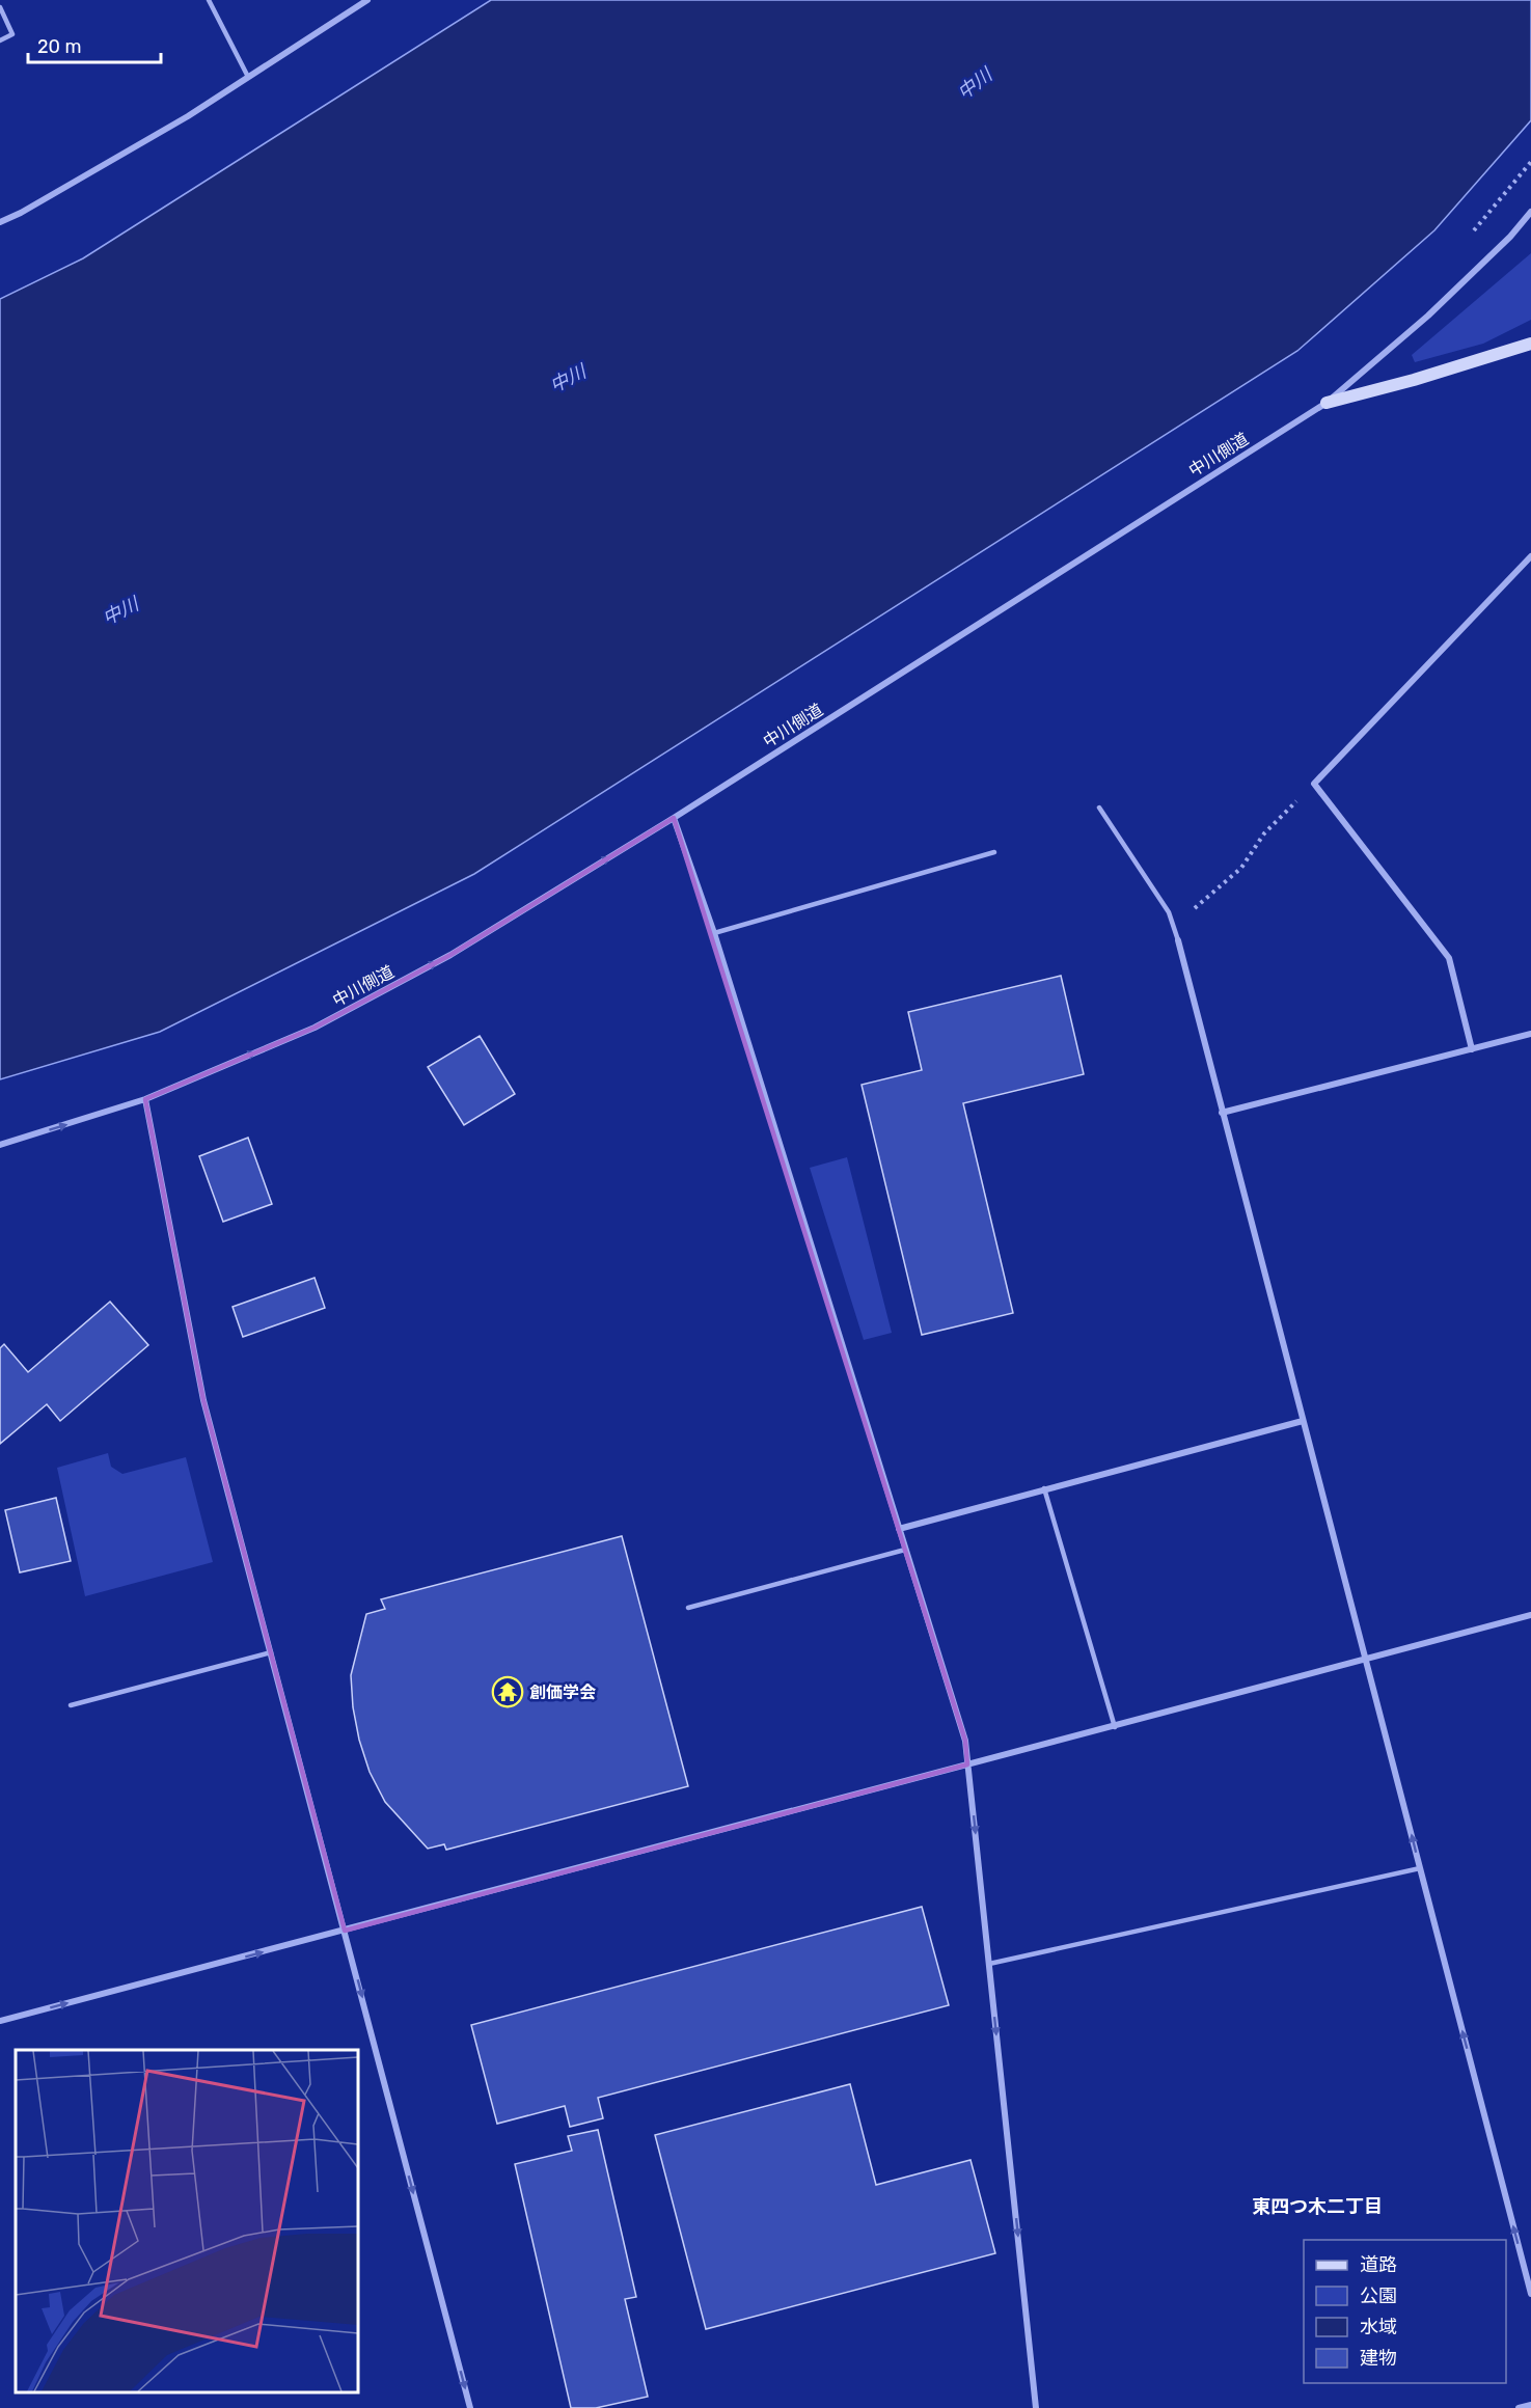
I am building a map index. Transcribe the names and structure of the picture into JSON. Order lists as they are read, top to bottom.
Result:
{
  "streets": {
    "street": ["中川側道"]
  },
  "one_way": ["中川側道"],
  "districts": ["東四つ木二丁目"],
  "water": ["中川"],
  "places": {
    "temple": ["創価学会"]
  },
  "legend": [
    "道路",
    "公園",
    "水域",
    "建物"
  ],
  "scale_bar": "20 m"
}
